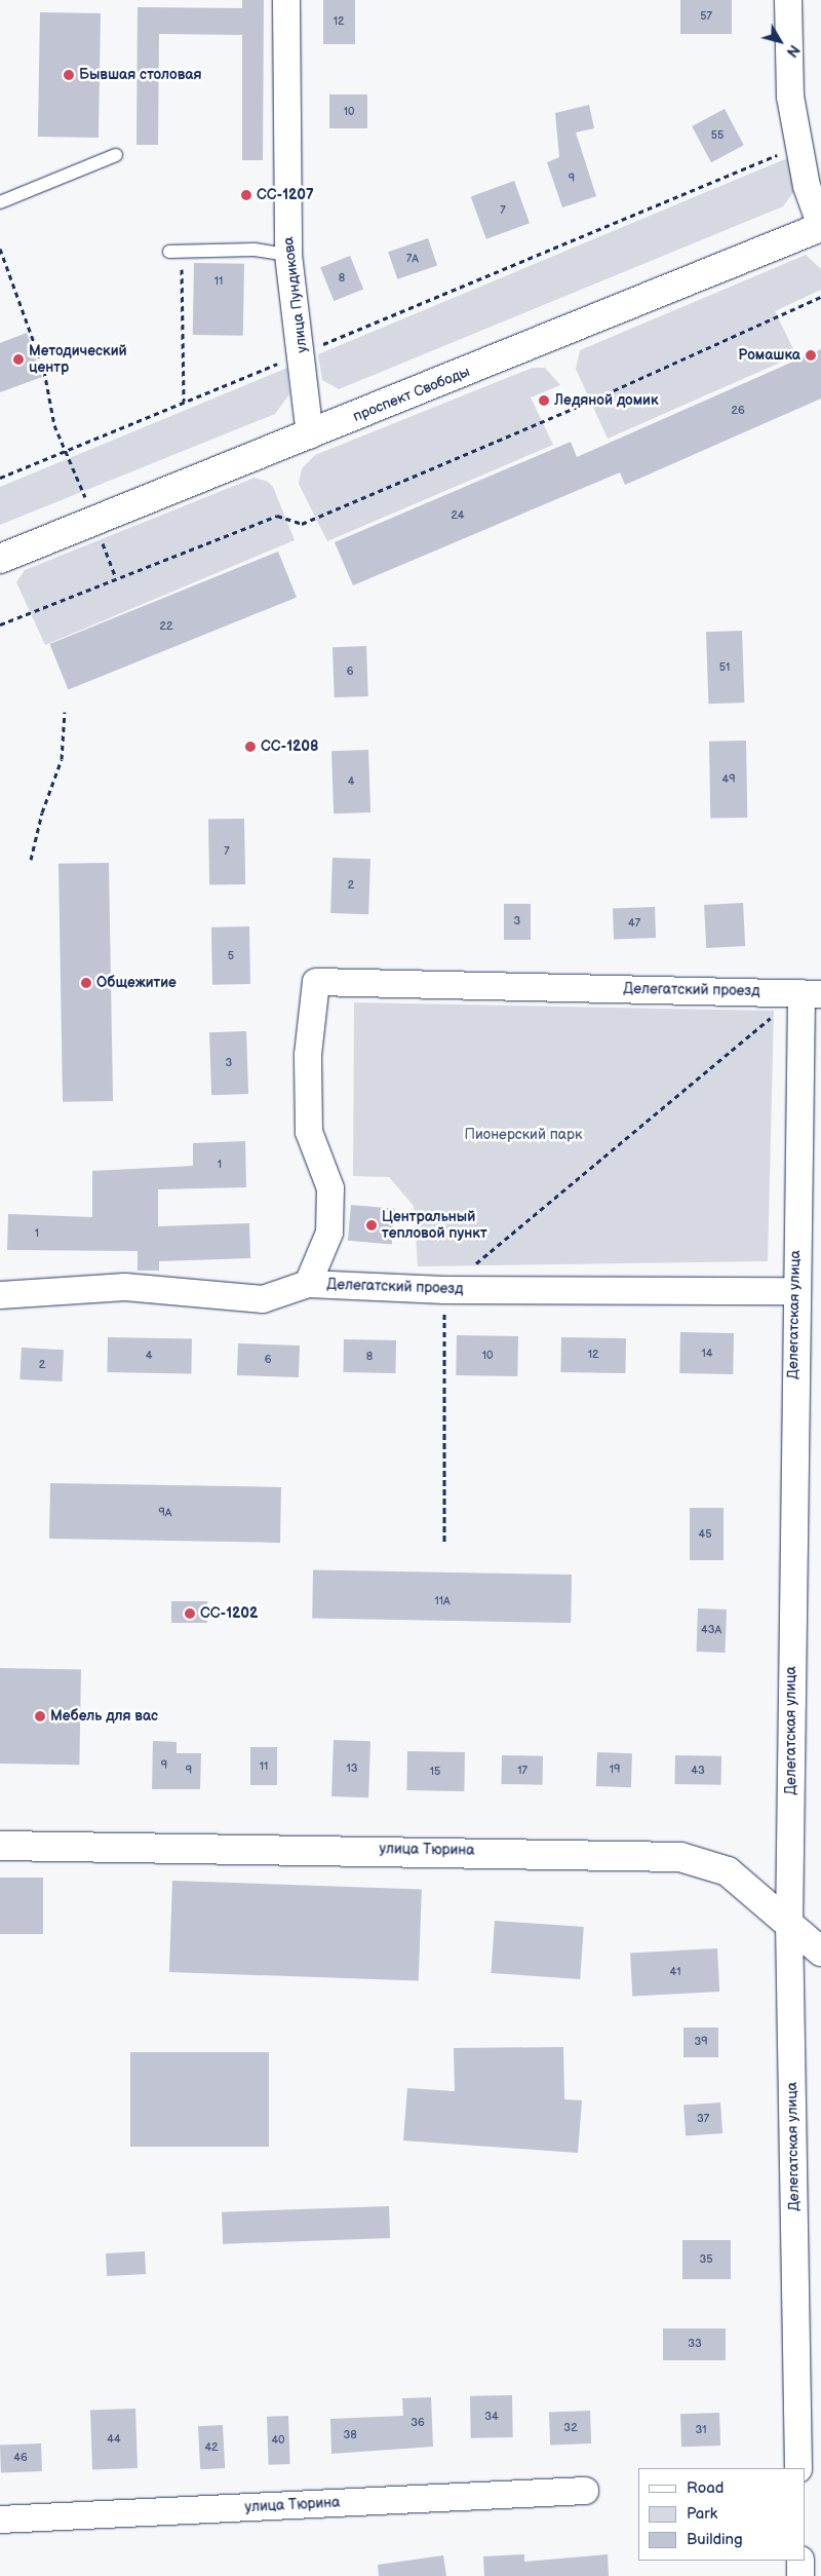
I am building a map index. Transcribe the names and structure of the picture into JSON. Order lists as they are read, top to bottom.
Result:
{
  "streets": {
    "street": [
      "улица Пундикова",
      "проспект Свободы",
      "Делегатский проезд",
      "Делегатская улица",
      "улица Тюрина"
    ]
  },
  "crossings": [
    ["улица Пундикова", "проспект Свободы"],
    ["Делегатский проезд", "Делегатская улица"],
    ["Делегатская улица", "улица Тюрина"]
  ],
  "parks": ["Пионерский парк"],
  "places": [
    "Бывшая столовая",
    "СС-1207",
    "Ромашка",
    "Методический центр",
    "Ледяной домик",
    "СС-1208",
    "Общежитие",
    "Центральный тепловой пункт",
    "СС-1202",
    "Мебель для вас"
  ],
  "house_numbers": [
    "57",
    "12",
    "10",
    "55",
    "9",
    "7",
    "7А",
    "8",
    "11",
    "26",
    "24",
    "22",
    "51",
    "6",
    "49",
    "4",
    "7",
    "2",
    "3",
    "47",
    "5",
    "3",
    "1",
    "1",
    "14",
    "12",
    "4",
    "10",
    "8",
    "6",
    "2",
    "9А",
    "45",
    "11А",
    "43А",
    "9",
    "11",
    "13",
    "19",
    "9",
    "17",
    "43",
    "15",
    "41",
    "39",
    "37",
    "35",
    "33",
    "34",
    "36",
    "32",
    "31",
    "38",
    "44",
    "40",
    "42",
    "46"
  ],
  "legend": ["Road", "Park", "Building"],
  "north": "bottom right"
}
